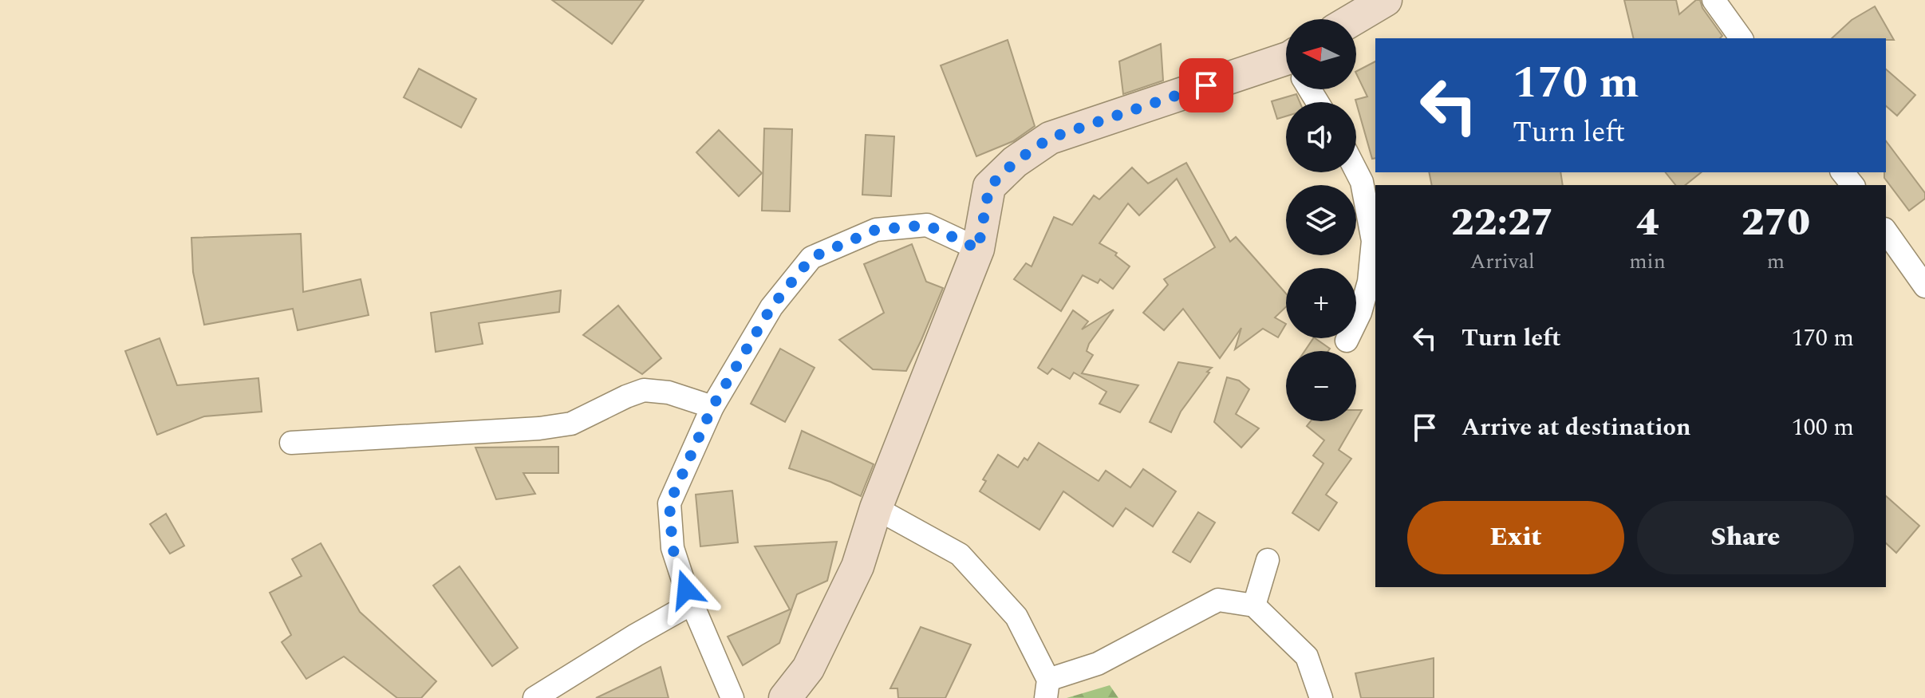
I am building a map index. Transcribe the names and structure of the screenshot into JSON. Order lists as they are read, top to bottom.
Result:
{
  "north": "left",
  "page": {
    "map_buttons": ["+", "−"],
    "turn": ["170 m", "Turn left"],
    "eta": [
      "22:27",
      "Arrival",
      "4",
      "min",
      "270",
      "m"
    ],
    "list": [
      {
        "name": "Turn left",
        "value": "170 m"
      },
      {
        "name": "Arrive at destination",
        "value": "100 m"
      }
    ],
    "buttons": ["Exit", "Share"]
  }
}
